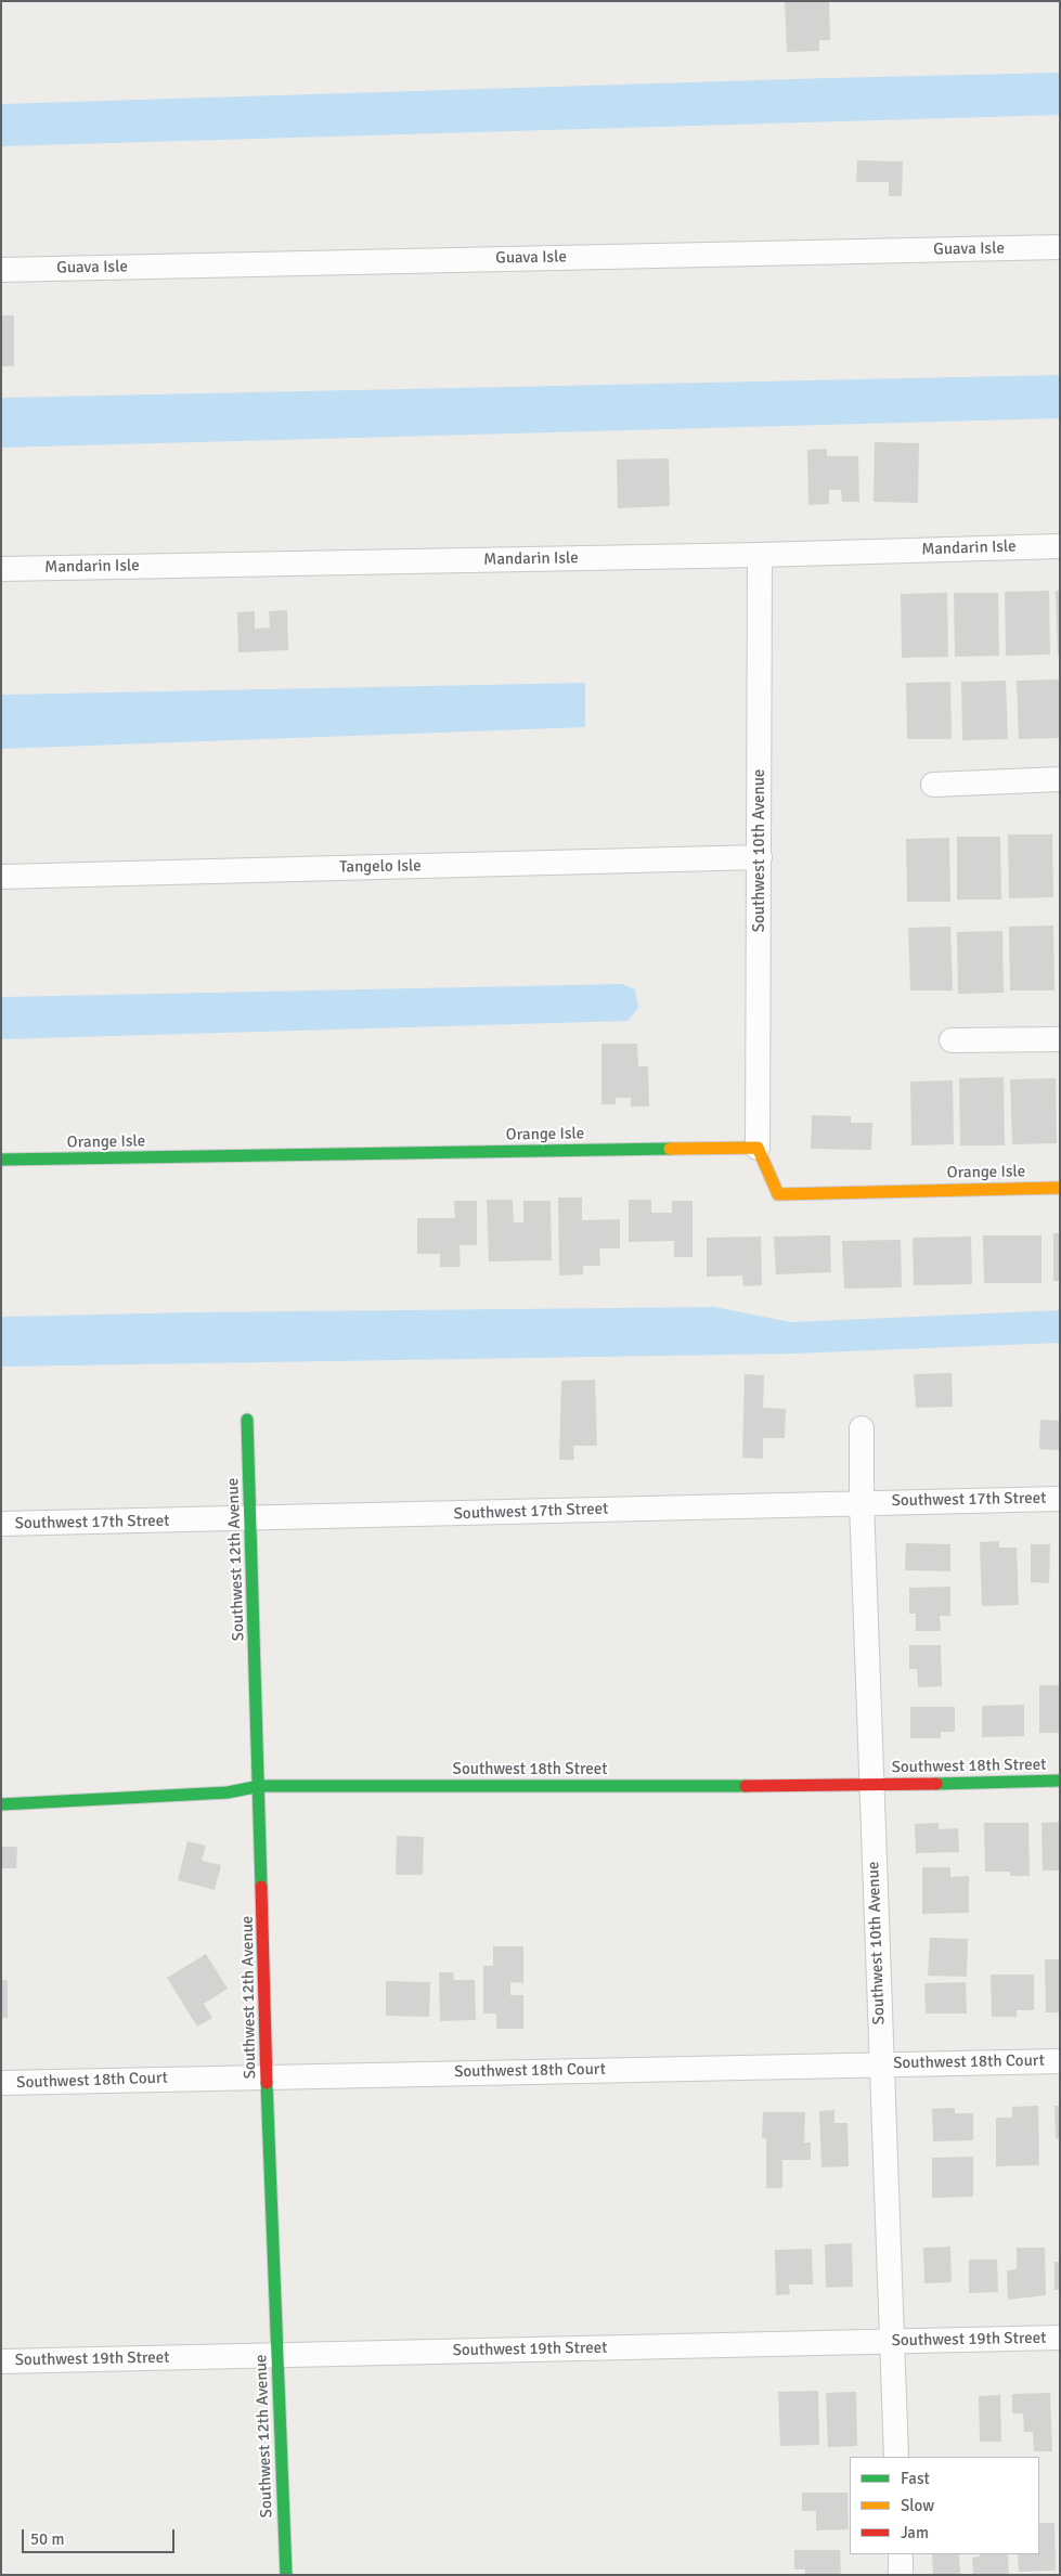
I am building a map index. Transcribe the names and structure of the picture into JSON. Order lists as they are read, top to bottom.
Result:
{
  "streets": {
    "street": [
      "Guava Isle",
      "Mandarin Isle",
      "Southwest 10th Avenue",
      "Tangelo Isle",
      "Orange Isle",
      "Southwest 17th Street",
      "Southwest 12th Avenue",
      "Southwest 18th Street",
      "Southwest 18th Court",
      "Southwest 19th Street"
    ]
  },
  "crossings": [
    ["Mandarin Isle", "Southwest 10th Avenue"],
    ["Southwest 10th Avenue", "Tangelo Isle"],
    ["Southwest 10th Avenue", "Orange Isle"],
    ["Southwest 10th Avenue", "Southwest 17th Street"],
    ["Southwest 10th Avenue", "Southwest 18th Street"],
    ["Southwest 10th Avenue", "Southwest 18th Court"],
    ["Southwest 10th Avenue", "Southwest 19th Street"],
    ["Southwest 17th Street", "Southwest 12th Avenue"],
    ["Southwest 12th Avenue", "Southwest 18th Street"],
    ["Southwest 12th Avenue", "Southwest 18th Court"],
    ["Southwest 12th Avenue", "Southwest 19th Street"]
  ],
  "legend": ["Fast", "Slow", "Jam"],
  "scale_bar": "50 m"
}
